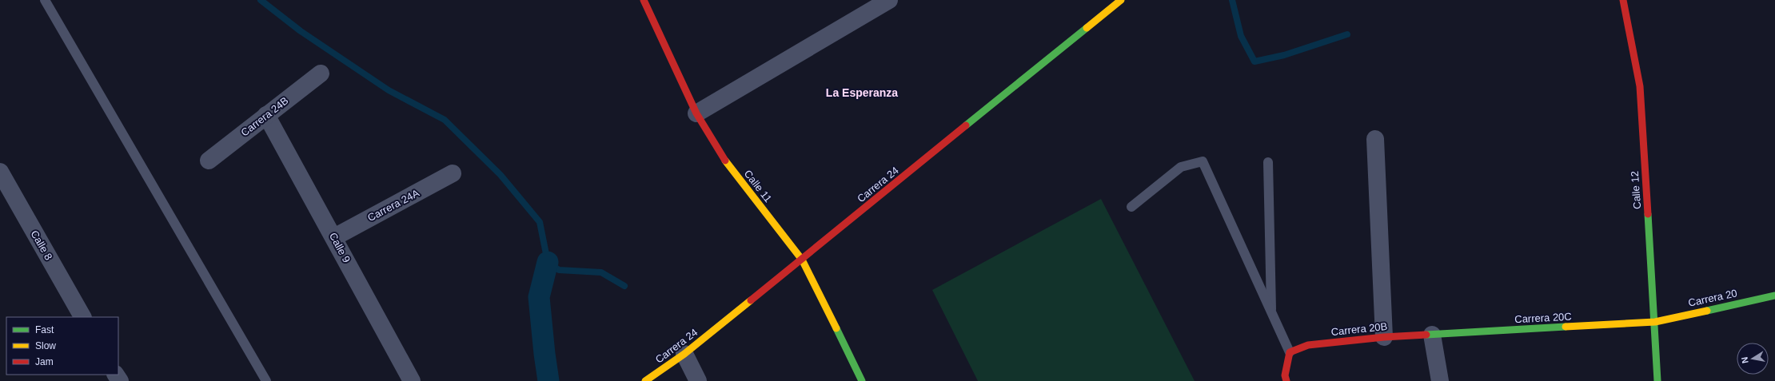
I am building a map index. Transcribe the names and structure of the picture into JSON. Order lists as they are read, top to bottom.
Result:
{
  "streets": {
    "street": [
      "Carrera 24B",
      "Carrera 24",
      "Calle 11",
      "Calle 12",
      "Carrera 24A",
      "Calle 8",
      "Calle 9",
      "Carrera 20",
      "Carrera 20C",
      "Carrera 20B"
    ]
  },
  "crossings": [
    ["Carrera 24B", "Calle 9"],
    ["Carrera 24", "Calle 11"],
    ["Calle 12", "Carrera 20"],
    ["Calle 12", "Carrera 20C"],
    ["Carrera 24A", "Calle 9"],
    ["Carrera 20", "Carrera 20C"],
    ["Carrera 20C", "Carrera 20B"]
  ],
  "districts": ["La Esperanza"],
  "legend": ["Fast", "Slow", "Jam"],
  "north": "left"
}
